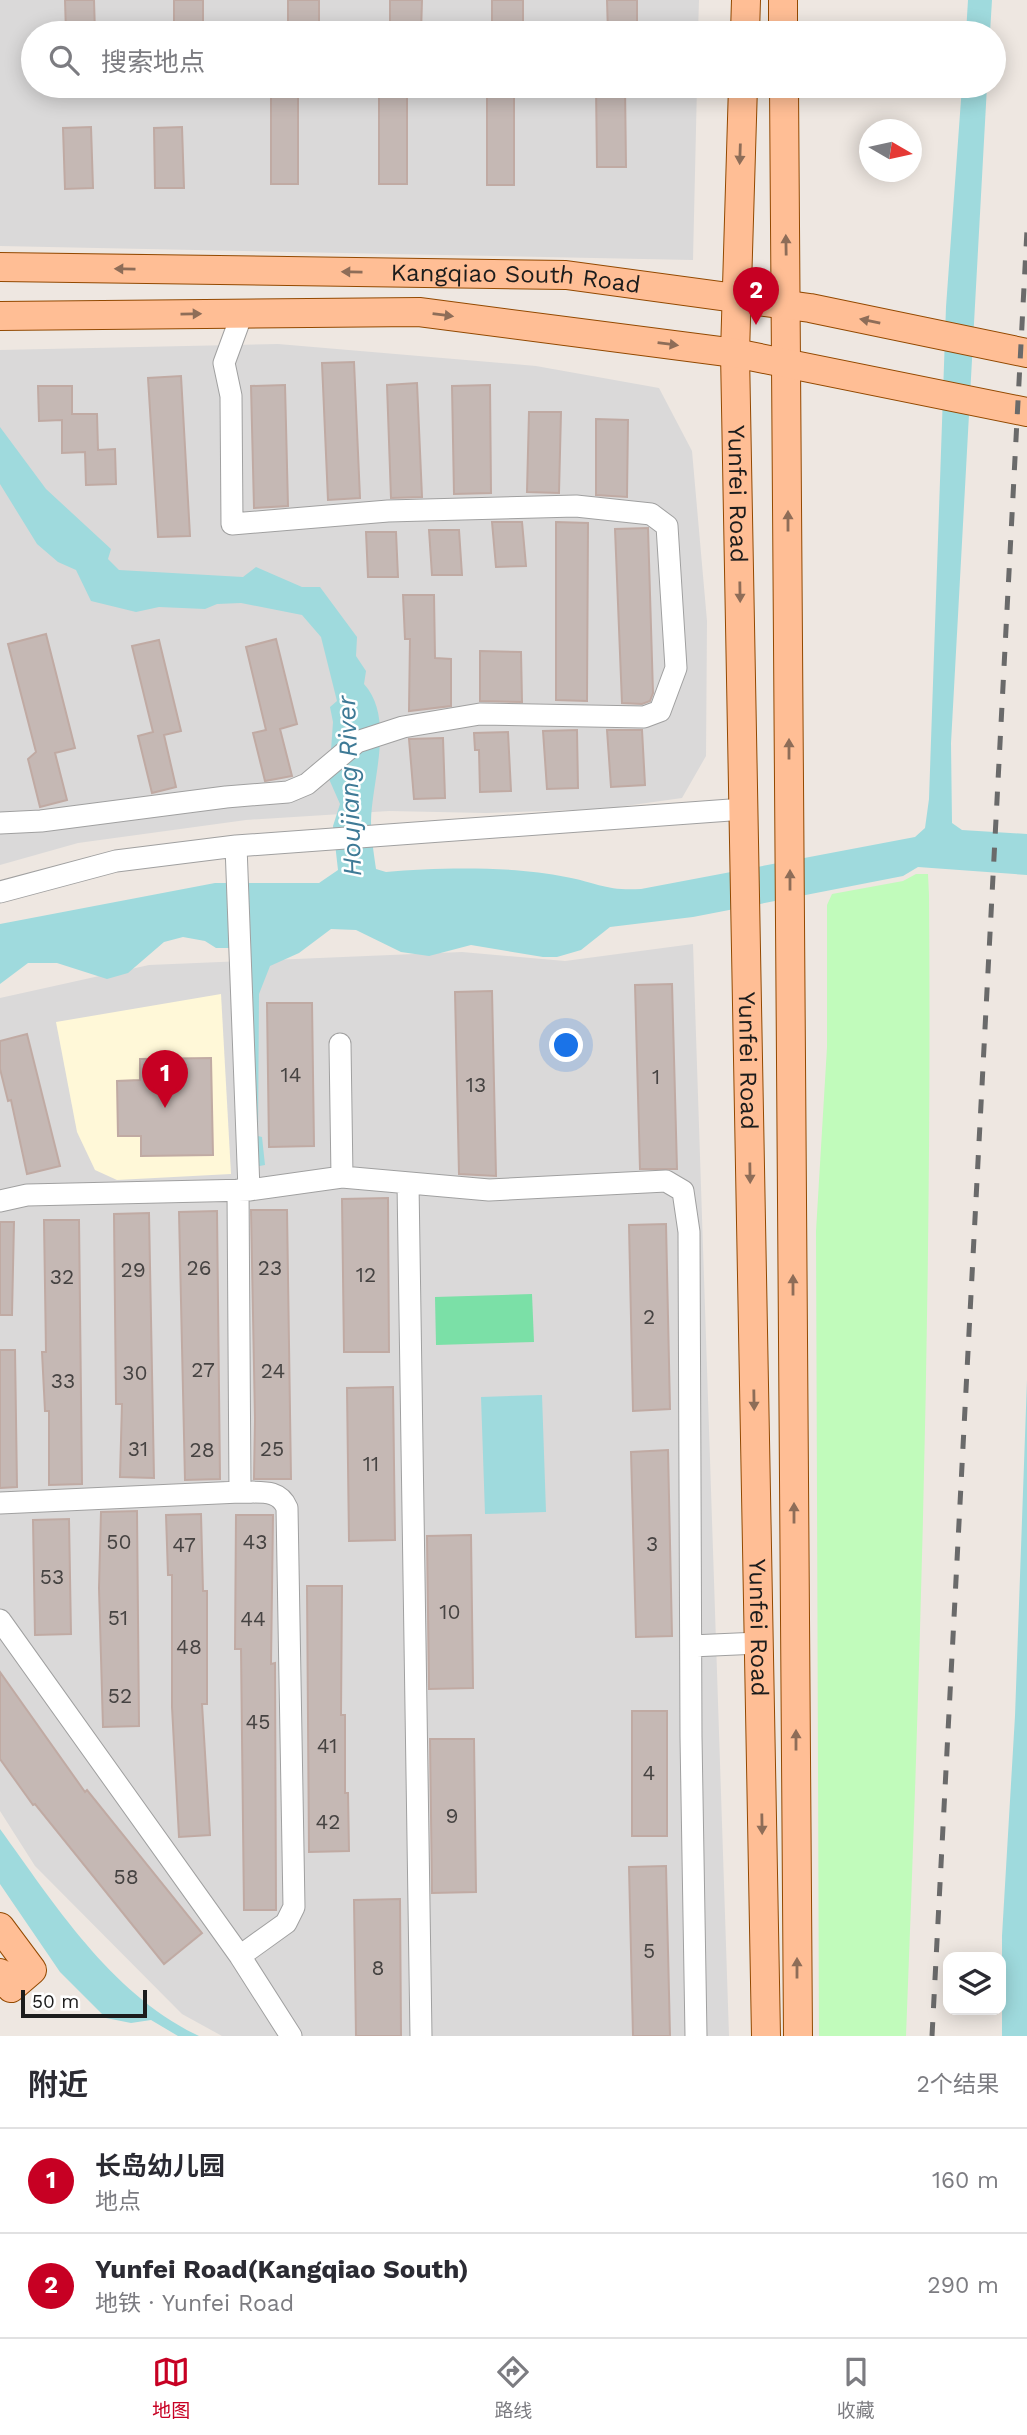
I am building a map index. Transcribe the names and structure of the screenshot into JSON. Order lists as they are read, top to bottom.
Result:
{
  "streets": {
    "main road": ["Kangqiao South Road", "Yunfei Road"]
  },
  "crossings": [
    ["Kangqiao South Road", "Yunfei Road"]
  ],
  "water": ["Houjiang River"],
  "house_numbers": [
    "14",
    "1",
    "13",
    "26",
    "23",
    "29",
    "12",
    "32",
    "2",
    "27",
    "24",
    "30",
    "33",
    "31",
    "25",
    "28",
    "11",
    "50",
    "43",
    "3",
    "47",
    "53",
    "10",
    "51",
    "44",
    "48",
    "52",
    "45",
    "41",
    "4",
    "9",
    "42",
    "58",
    "5",
    "8"
  ],
  "scale_bar": "50 m",
  "north": "right",
  "page": {
    "search": "搜索地点",
    "pins": ["2", "1"],
    "scale": "50 m",
    "heading": ["附近", "2个结果"],
    "list": [
      {
        "mark": "1",
        "name": "长岛幼儿园",
        "note": "地点",
        "value": "160 m"
      },
      {
        "mark": "2",
        "name": "Yunfei Road(Kangqiao South)",
        "note": "地铁 · Yunfei Road",
        "value": "290 m"
      }
    ],
    "nav": ["地图", "路线", "收藏"]
  }
}
